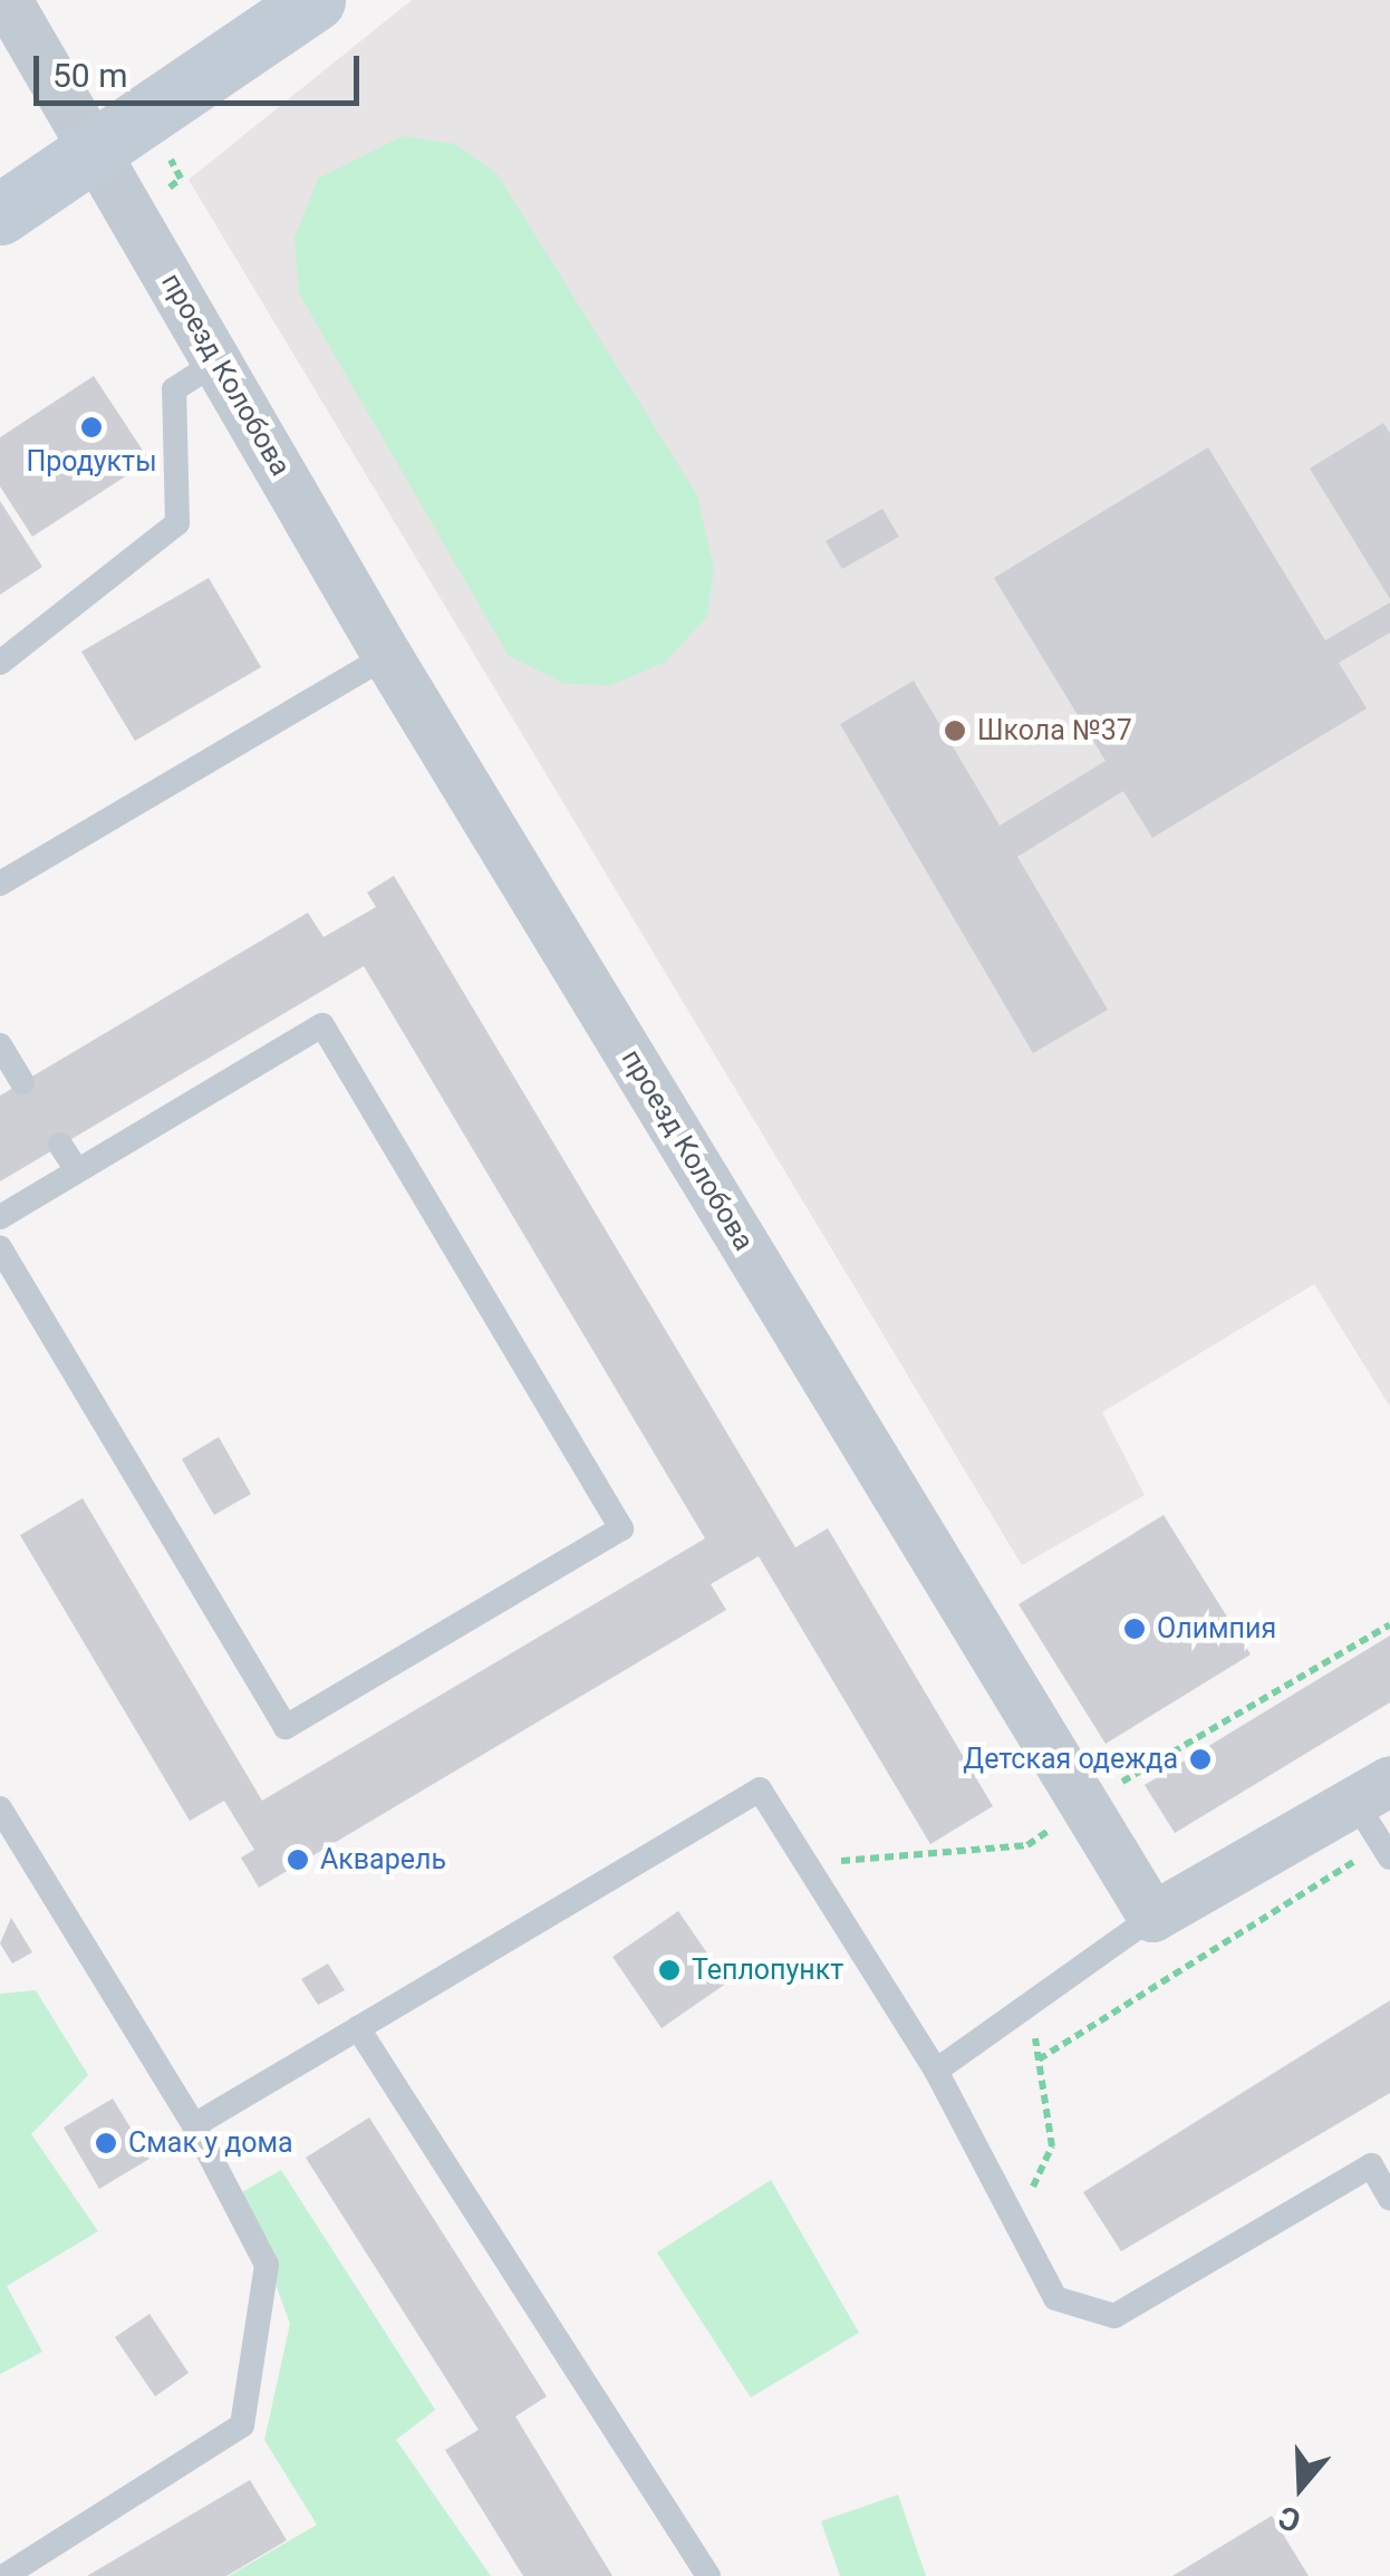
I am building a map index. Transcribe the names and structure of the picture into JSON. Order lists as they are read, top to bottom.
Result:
{
  "streets": {
    "street": ["проезд Колобова"]
  },
  "places": [
    "Продукты",
    "Школа №37",
    "Олимпия",
    "Детская одежда",
    "Акварель",
    "Теплопункт",
    "Смак у дома"
  ],
  "scale_bar": "50 m",
  "north": "bottom"
}
